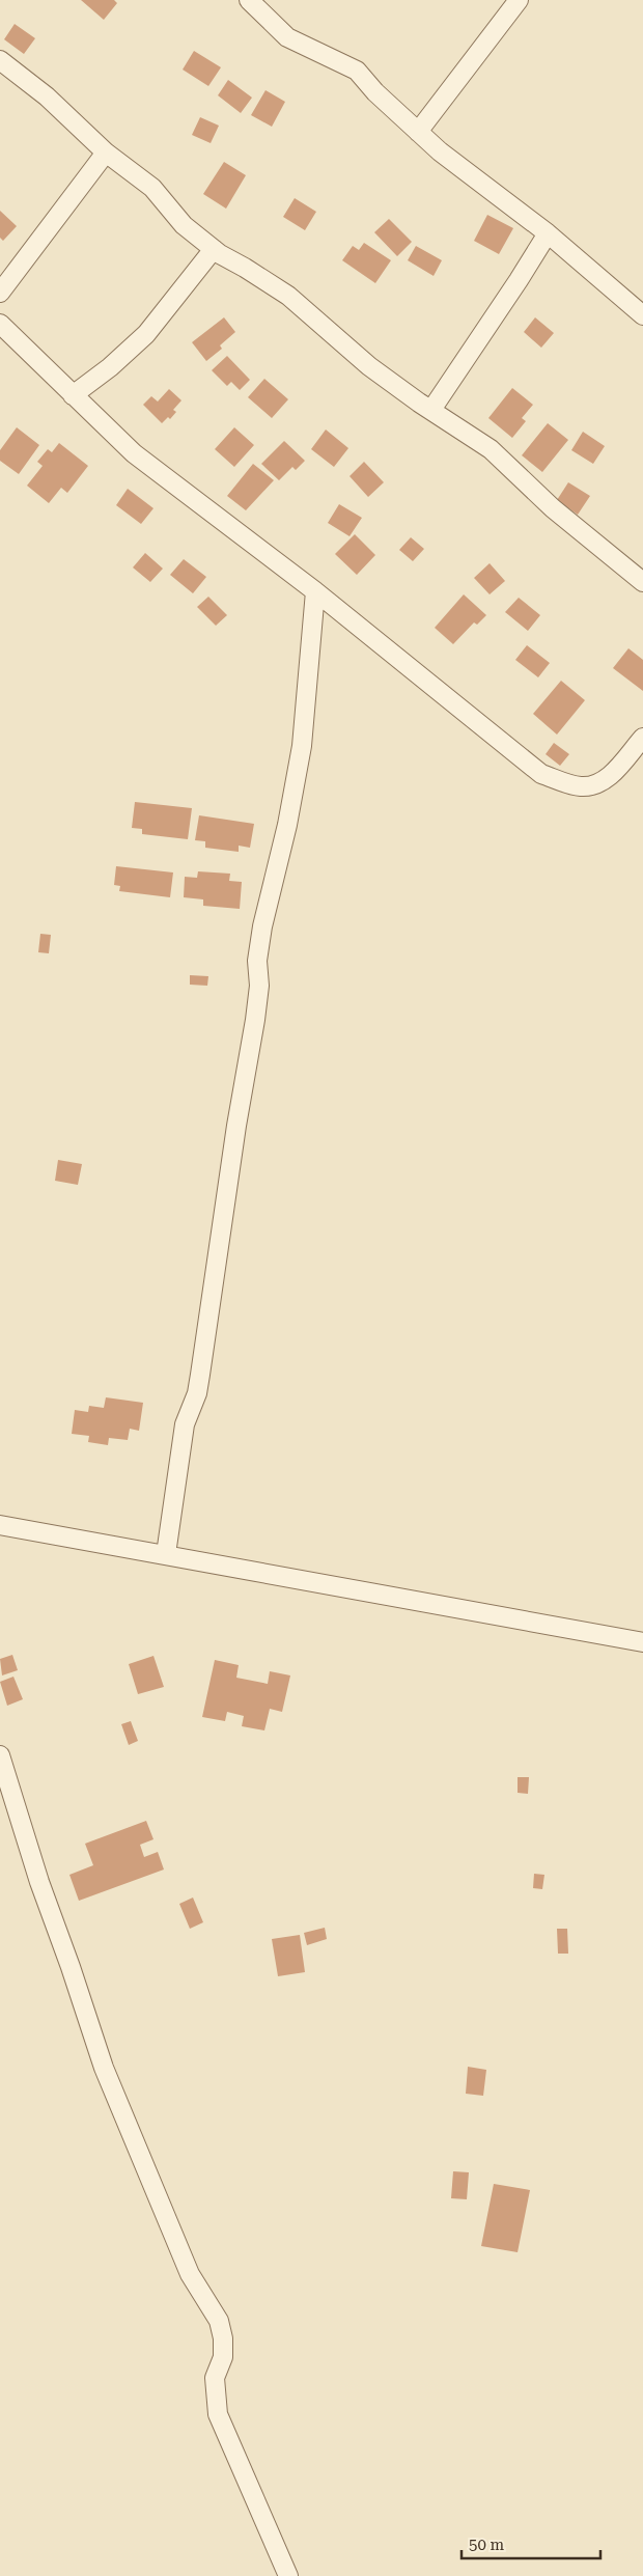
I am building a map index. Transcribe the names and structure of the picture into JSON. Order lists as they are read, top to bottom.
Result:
{
  "scale_bar": "50 m"
}
